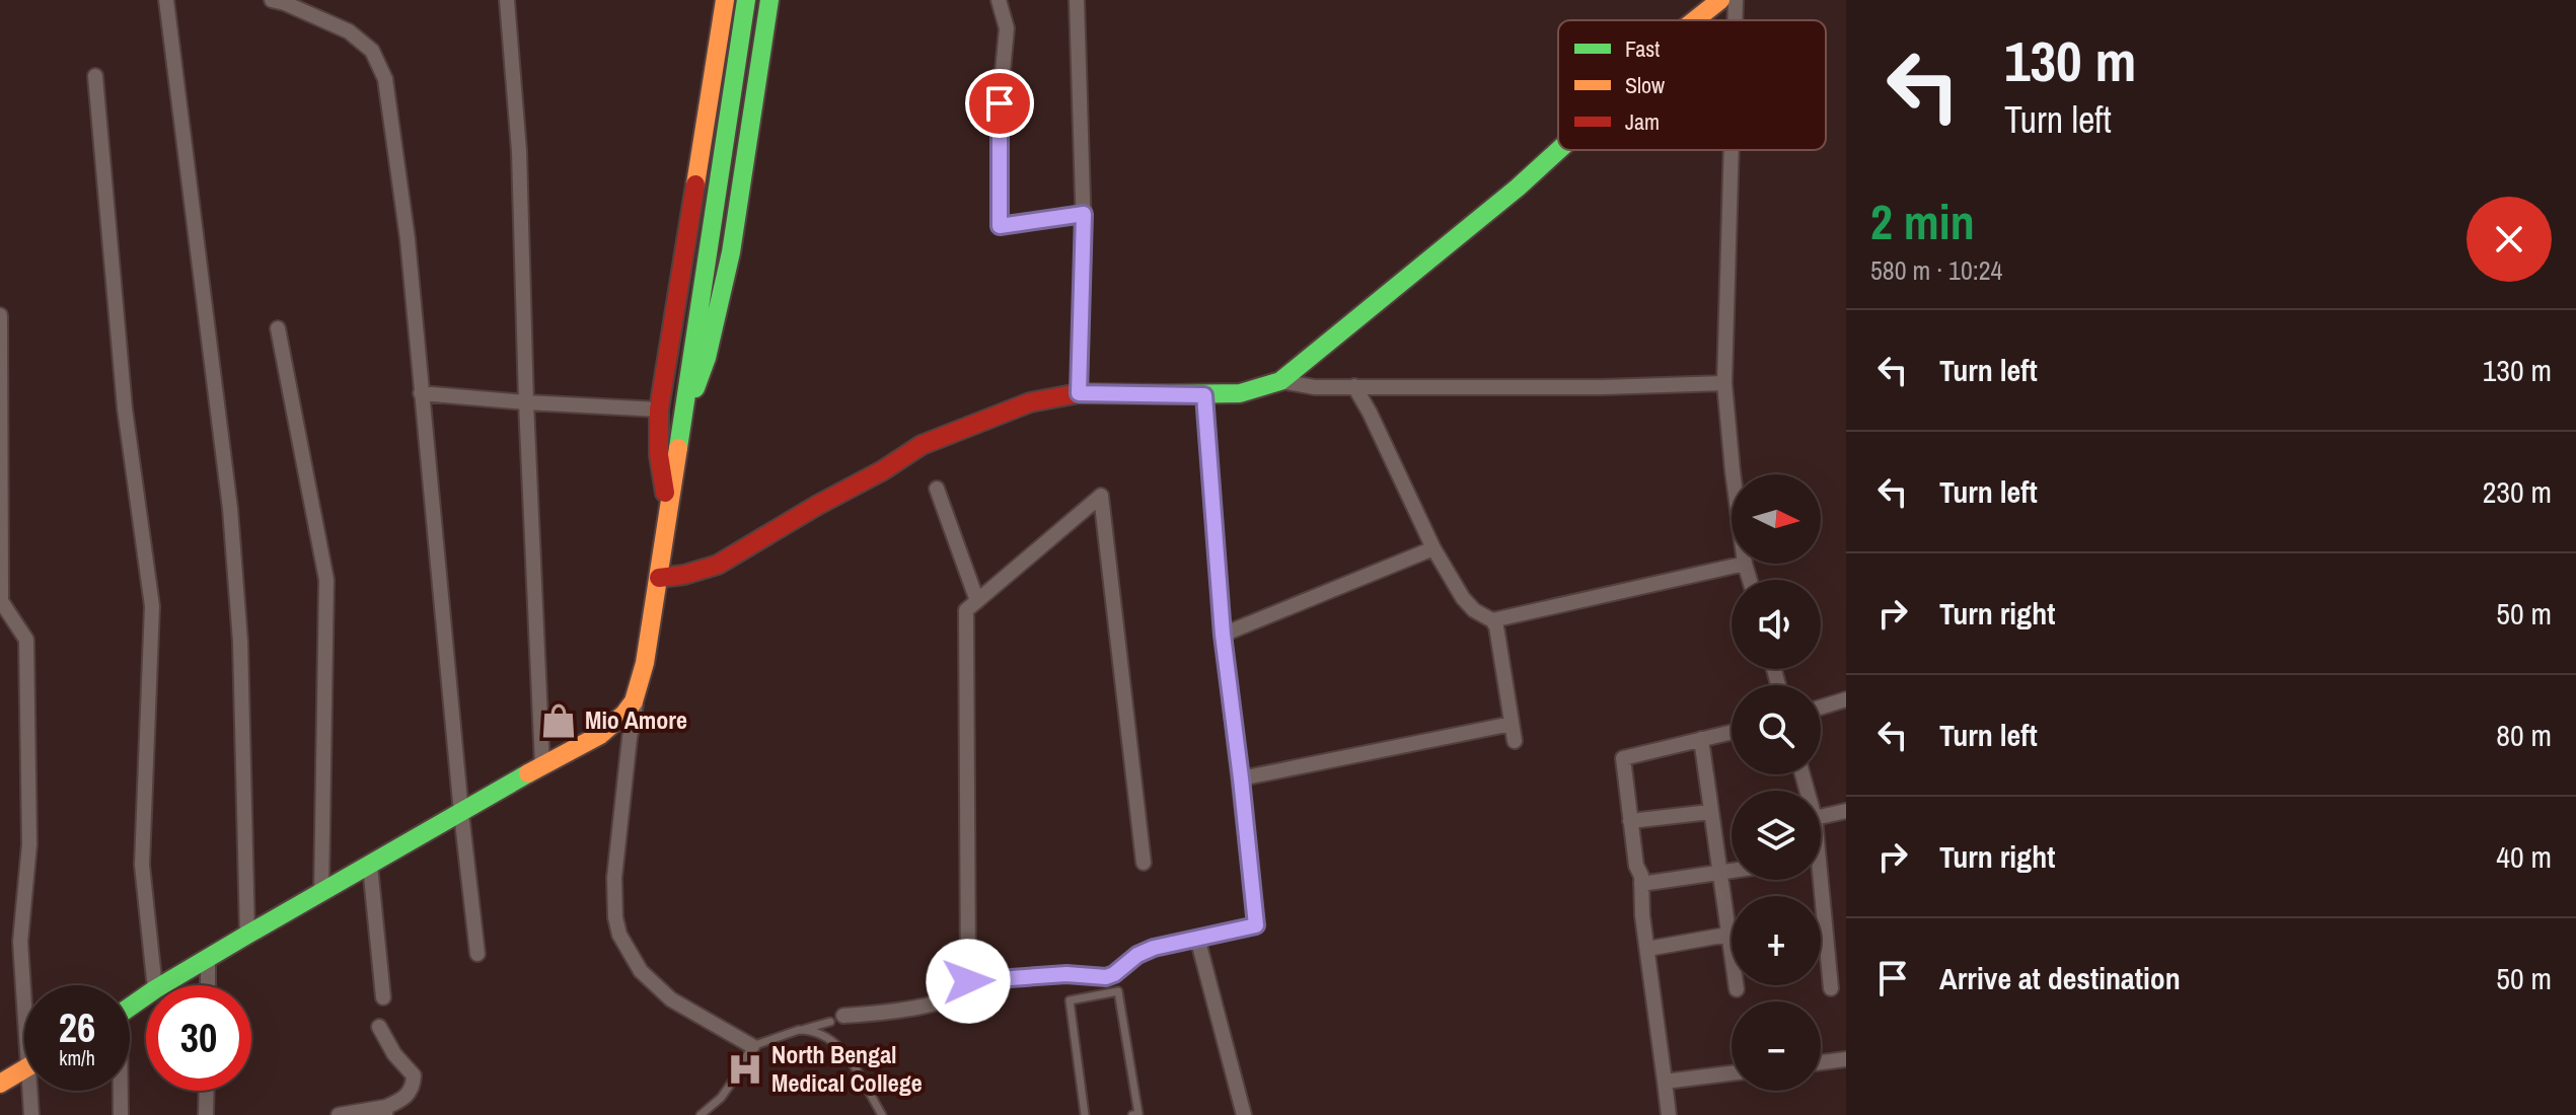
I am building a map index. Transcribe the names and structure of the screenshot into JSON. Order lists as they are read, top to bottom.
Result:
{
  "places": {
    "shop": ["Mio Amore"],
    "hospital": ["North Bengal Medical College"]
  },
  "legend": ["Fast", "Slow", "Jam"],
  "north": "right",
  "page": {
    "turn": ["130 m", "Turn left"],
    "heading": ["2 min", "580 m · 10:24"],
    "list": [
      {
        "name": "Turn left",
        "value": "130 m"
      },
      {
        "name": "Turn left",
        "value": "230 m"
      },
      {
        "name": "Turn right",
        "value": "50 m"
      },
      {
        "name": "Turn left",
        "value": "80 m"
      },
      {
        "name": "Turn right",
        "value": "40 m"
      },
      {
        "name": "Arrive at destination",
        "value": "50 m"
      }
    ],
    "map_buttons": ["+", "−"],
    "speed": "26 km/h",
    "limit": "30"
  }
}
